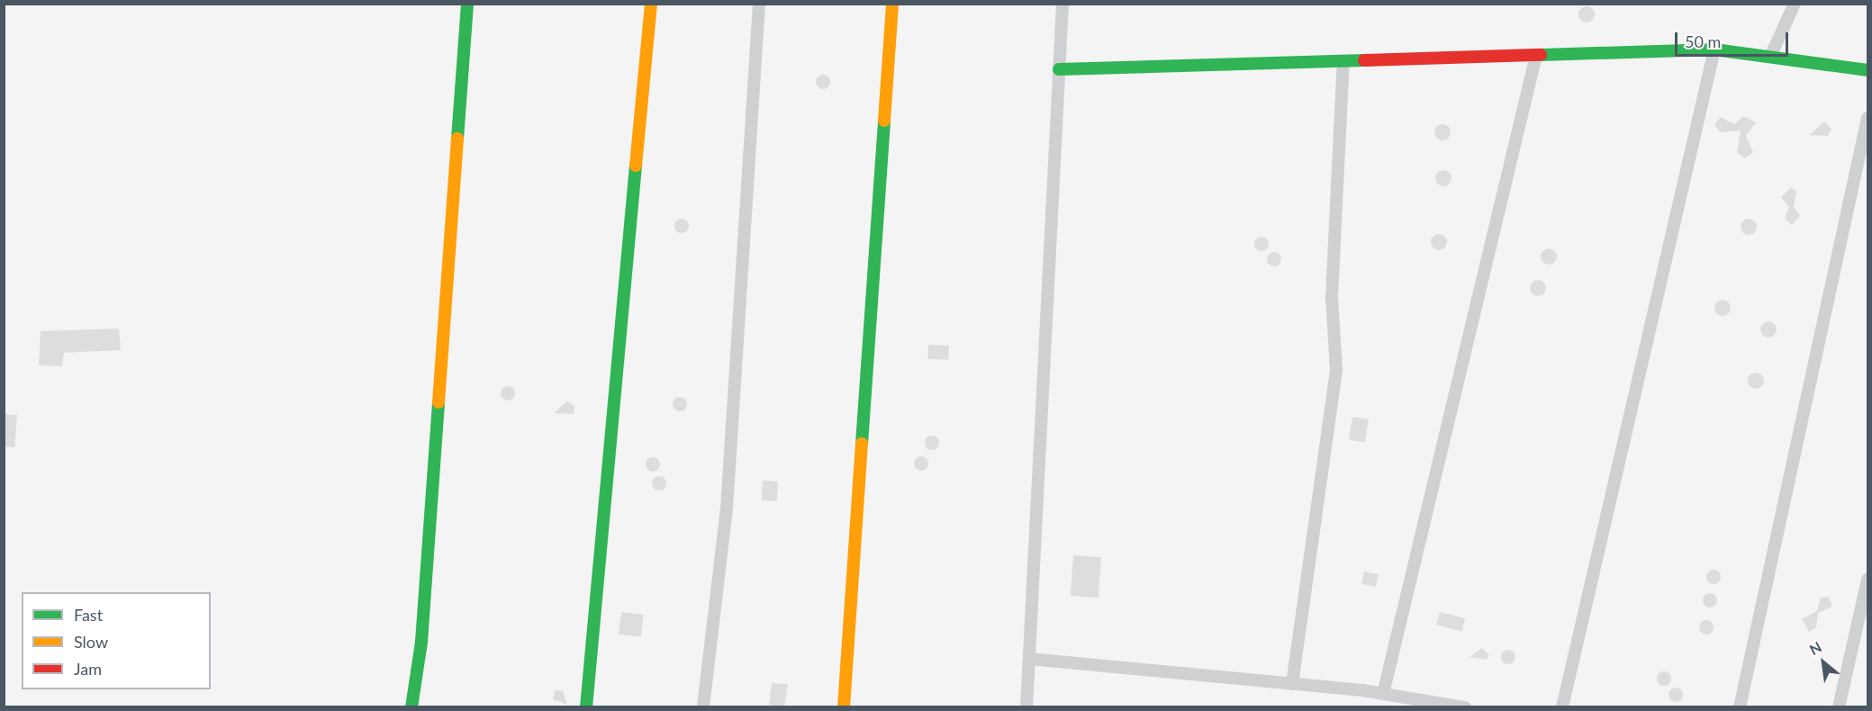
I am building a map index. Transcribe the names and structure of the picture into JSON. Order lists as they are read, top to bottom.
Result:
{
  "legend": ["Fast", "Slow", "Jam"],
  "scale_bar": "50 m",
  "north": "top left"
}
